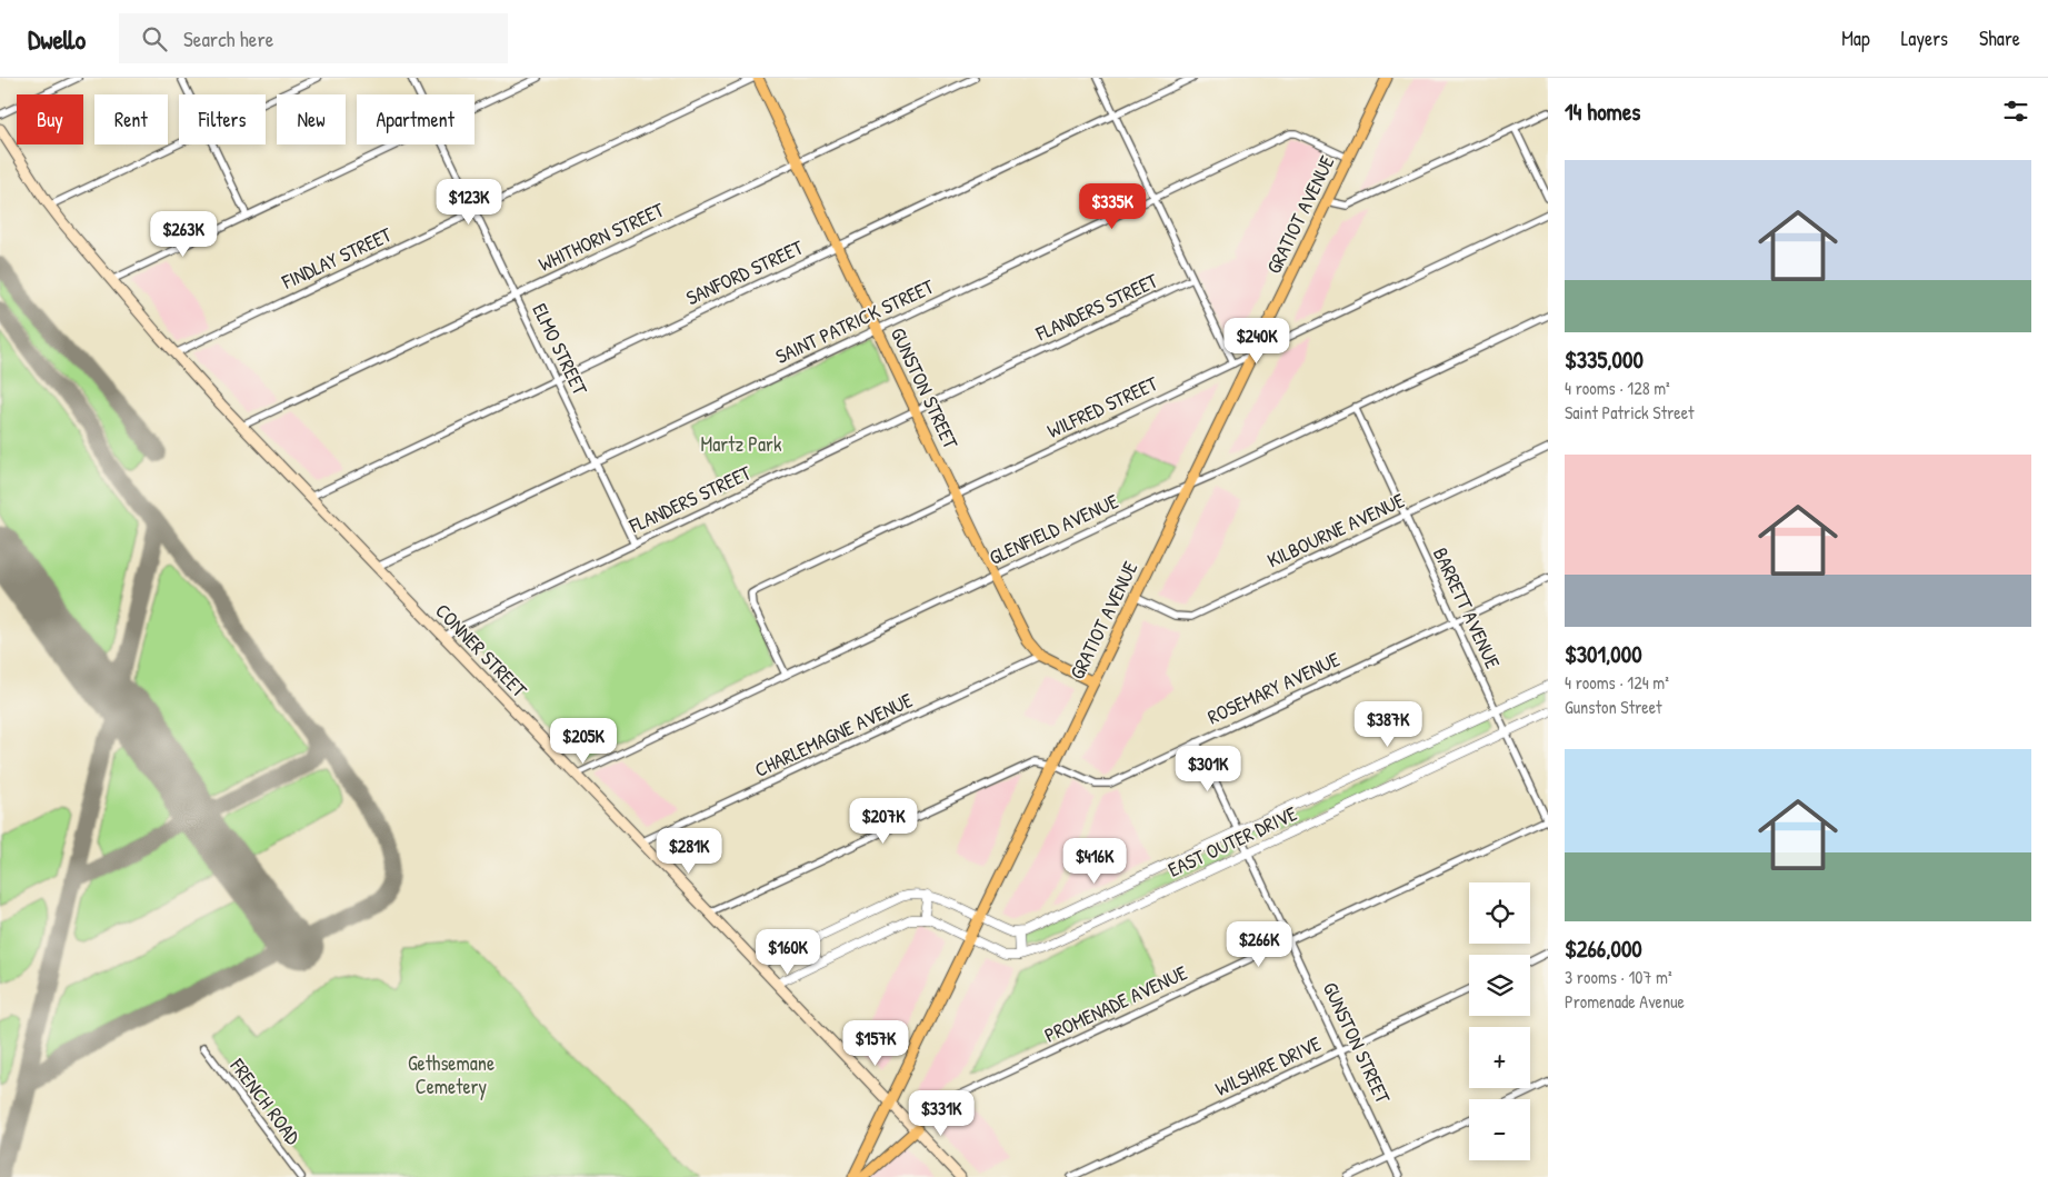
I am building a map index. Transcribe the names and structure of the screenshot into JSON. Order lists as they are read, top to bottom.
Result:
{
  "streets": {
    "main road": ["GRATIOT AVENUE", "GUNSTON STREET", "CONNER STREET"],
    "street": [
      "WHITHORN STREET",
      "FINDLAY STREET",
      "SANFORD STREET",
      "FLANDERS STREET",
      "SAINT PATRICK STREET",
      "ELMO STREET",
      "WILFRED STREET",
      "GLENFIELD AVENUE",
      "KILBOURNE AVENUE",
      "BARRETT AVENUE",
      "ROSEMARY AVENUE",
      "CHARLEMAGNE AVENUE",
      "EAST OUTER DRIVE",
      "PROMENADE AVENUE",
      "WILSHIRE DRIVE",
      "FRENCH ROAD"
    ]
  },
  "crossings": [
    ["GRATIOT AVENUE", "SAINT PATRICK STREET"],
    ["GRATIOT AVENUE", "GUNSTON STREET"],
    ["GRATIOT AVENUE", "WILFRED STREET"],
    ["GRATIOT AVENUE", "GLENFIELD AVENUE"],
    ["GRATIOT AVENUE", "KILBOURNE AVENUE"],
    ["GRATIOT AVENUE", "CONNER STREET"],
    ["GRATIOT AVENUE", "ROSEMARY AVENUE"],
    ["GRATIOT AVENUE", "EAST OUTER DRIVE"],
    ["WHITHORN STREET", "ELMO STREET"],
    ["WHITHORN STREET", "GUNSTON STREET"],
    ["WHITHORN STREET", "CONNER STREET"],
    ["FINDLAY STREET", "ELMO STREET"],
    ["FINDLAY STREET", "GUNSTON STREET"],
    ["FINDLAY STREET", "CONNER STREET"],
    ["SANFORD STREET", "ELMO STREET"],
    ["SANFORD STREET", "GUNSTON STREET"],
    ["SANFORD STREET", "CONNER STREET"],
    ["FLANDERS STREET", "ELMO STREET"],
    ["FLANDERS STREET", "GUNSTON STREET"],
    ["FLANDERS STREET", "CONNER STREET"],
    ["SAINT PATRICK STREET", "ELMO STREET"],
    ["SAINT PATRICK STREET", "GUNSTON STREET"],
    ["SAINT PATRICK STREET", "CONNER STREET"],
    ["GUNSTON STREET", "WILFRED STREET"],
    ["GUNSTON STREET", "GLENFIELD AVENUE"],
    ["GUNSTON STREET", "ROSEMARY AVENUE"],
    ["GUNSTON STREET", "CHARLEMAGNE AVENUE"],
    ["GUNSTON STREET", "EAST OUTER DRIVE"],
    ["GUNSTON STREET", "PROMENADE AVENUE"],
    ["GUNSTON STREET", "WILSHIRE DRIVE"],
    ["WILFRED STREET", "GLENFIELD AVENUE"],
    ["GLENFIELD AVENUE", "BARRETT AVENUE"],
    ["GLENFIELD AVENUE", "CONNER STREET"],
    ["KILBOURNE AVENUE", "BARRETT AVENUE"],
    ["BARRETT AVENUE", "ROSEMARY AVENUE"],
    ["BARRETT AVENUE", "EAST OUTER DRIVE"],
    ["BARRETT AVENUE", "PROMENADE AVENUE"],
    ["CONNER STREET", "ROSEMARY AVENUE"],
    ["CONNER STREET", "CHARLEMAGNE AVENUE"],
    ["CONNER STREET", "PROMENADE AVENUE"]
  ],
  "parks": ["Martz Park", "Gethsemane Cemetery"],
  "page": {
    "header": "Dwello",
    "search": "Search here",
    "nav": ["Map", "Layers", "Share"],
    "heading": "14 homes",
    "chip": [
      "Buy",
      "Rent",
      "Filters",
      "New",
      "Apartment"
    ],
    "list": [
      {
        "name": "$335,000",
        "note": "4 rooms · 128 m² · Saint Patrick Street"
      },
      {
        "name": "$301,000",
        "note": "4 rooms · 124 m² · Gunston Street"
      },
      {
        "name": "$266,000",
        "note": "3 rooms · 107 m² · Promenade Avenue"
      }
    ],
    "price": [
      "$123K",
      "$335K",
      "$263K",
      "$240K",
      "$387K",
      "$205K",
      "$301K",
      "$207K",
      "$281K",
      "$416K",
      "$266K",
      "$160K",
      "$157K",
      "$331K"
    ],
    "map_buttons": ["+", "−"]
  }
}
